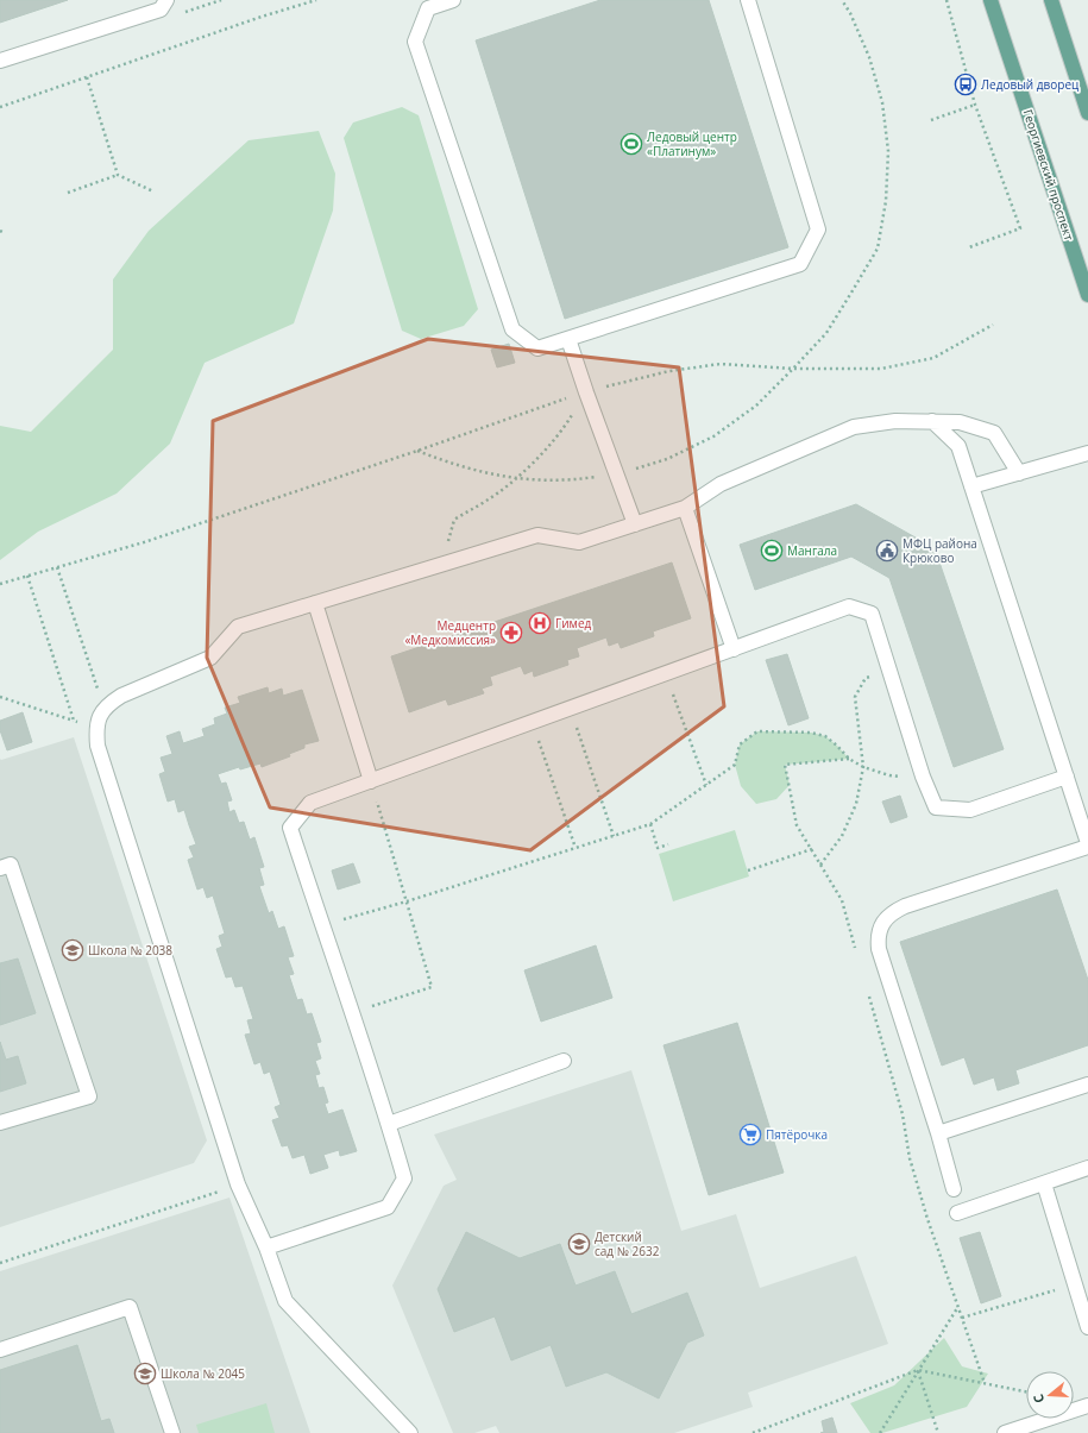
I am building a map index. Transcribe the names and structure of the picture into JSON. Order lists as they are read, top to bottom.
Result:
{
  "streets": {
    "main road": ["Георгиевский проспект"]
  },
  "places": {
    "bus stop": ["Ледовый дворец"],
    "sports": ["Ледовый центр «Платинум»", "Мангала"],
    "public building": ["МФЦ района Крюково"],
    "hospital": ["Гимед"],
    "pharmacy": ["Медцентр «Медкомиссия»"],
    "school or university": ["Школа № 2038", "Детский сад № 2632", "Школа № 2045"],
    "supermarket": ["Пятёрочка"]
  },
  "north": "left"
}
